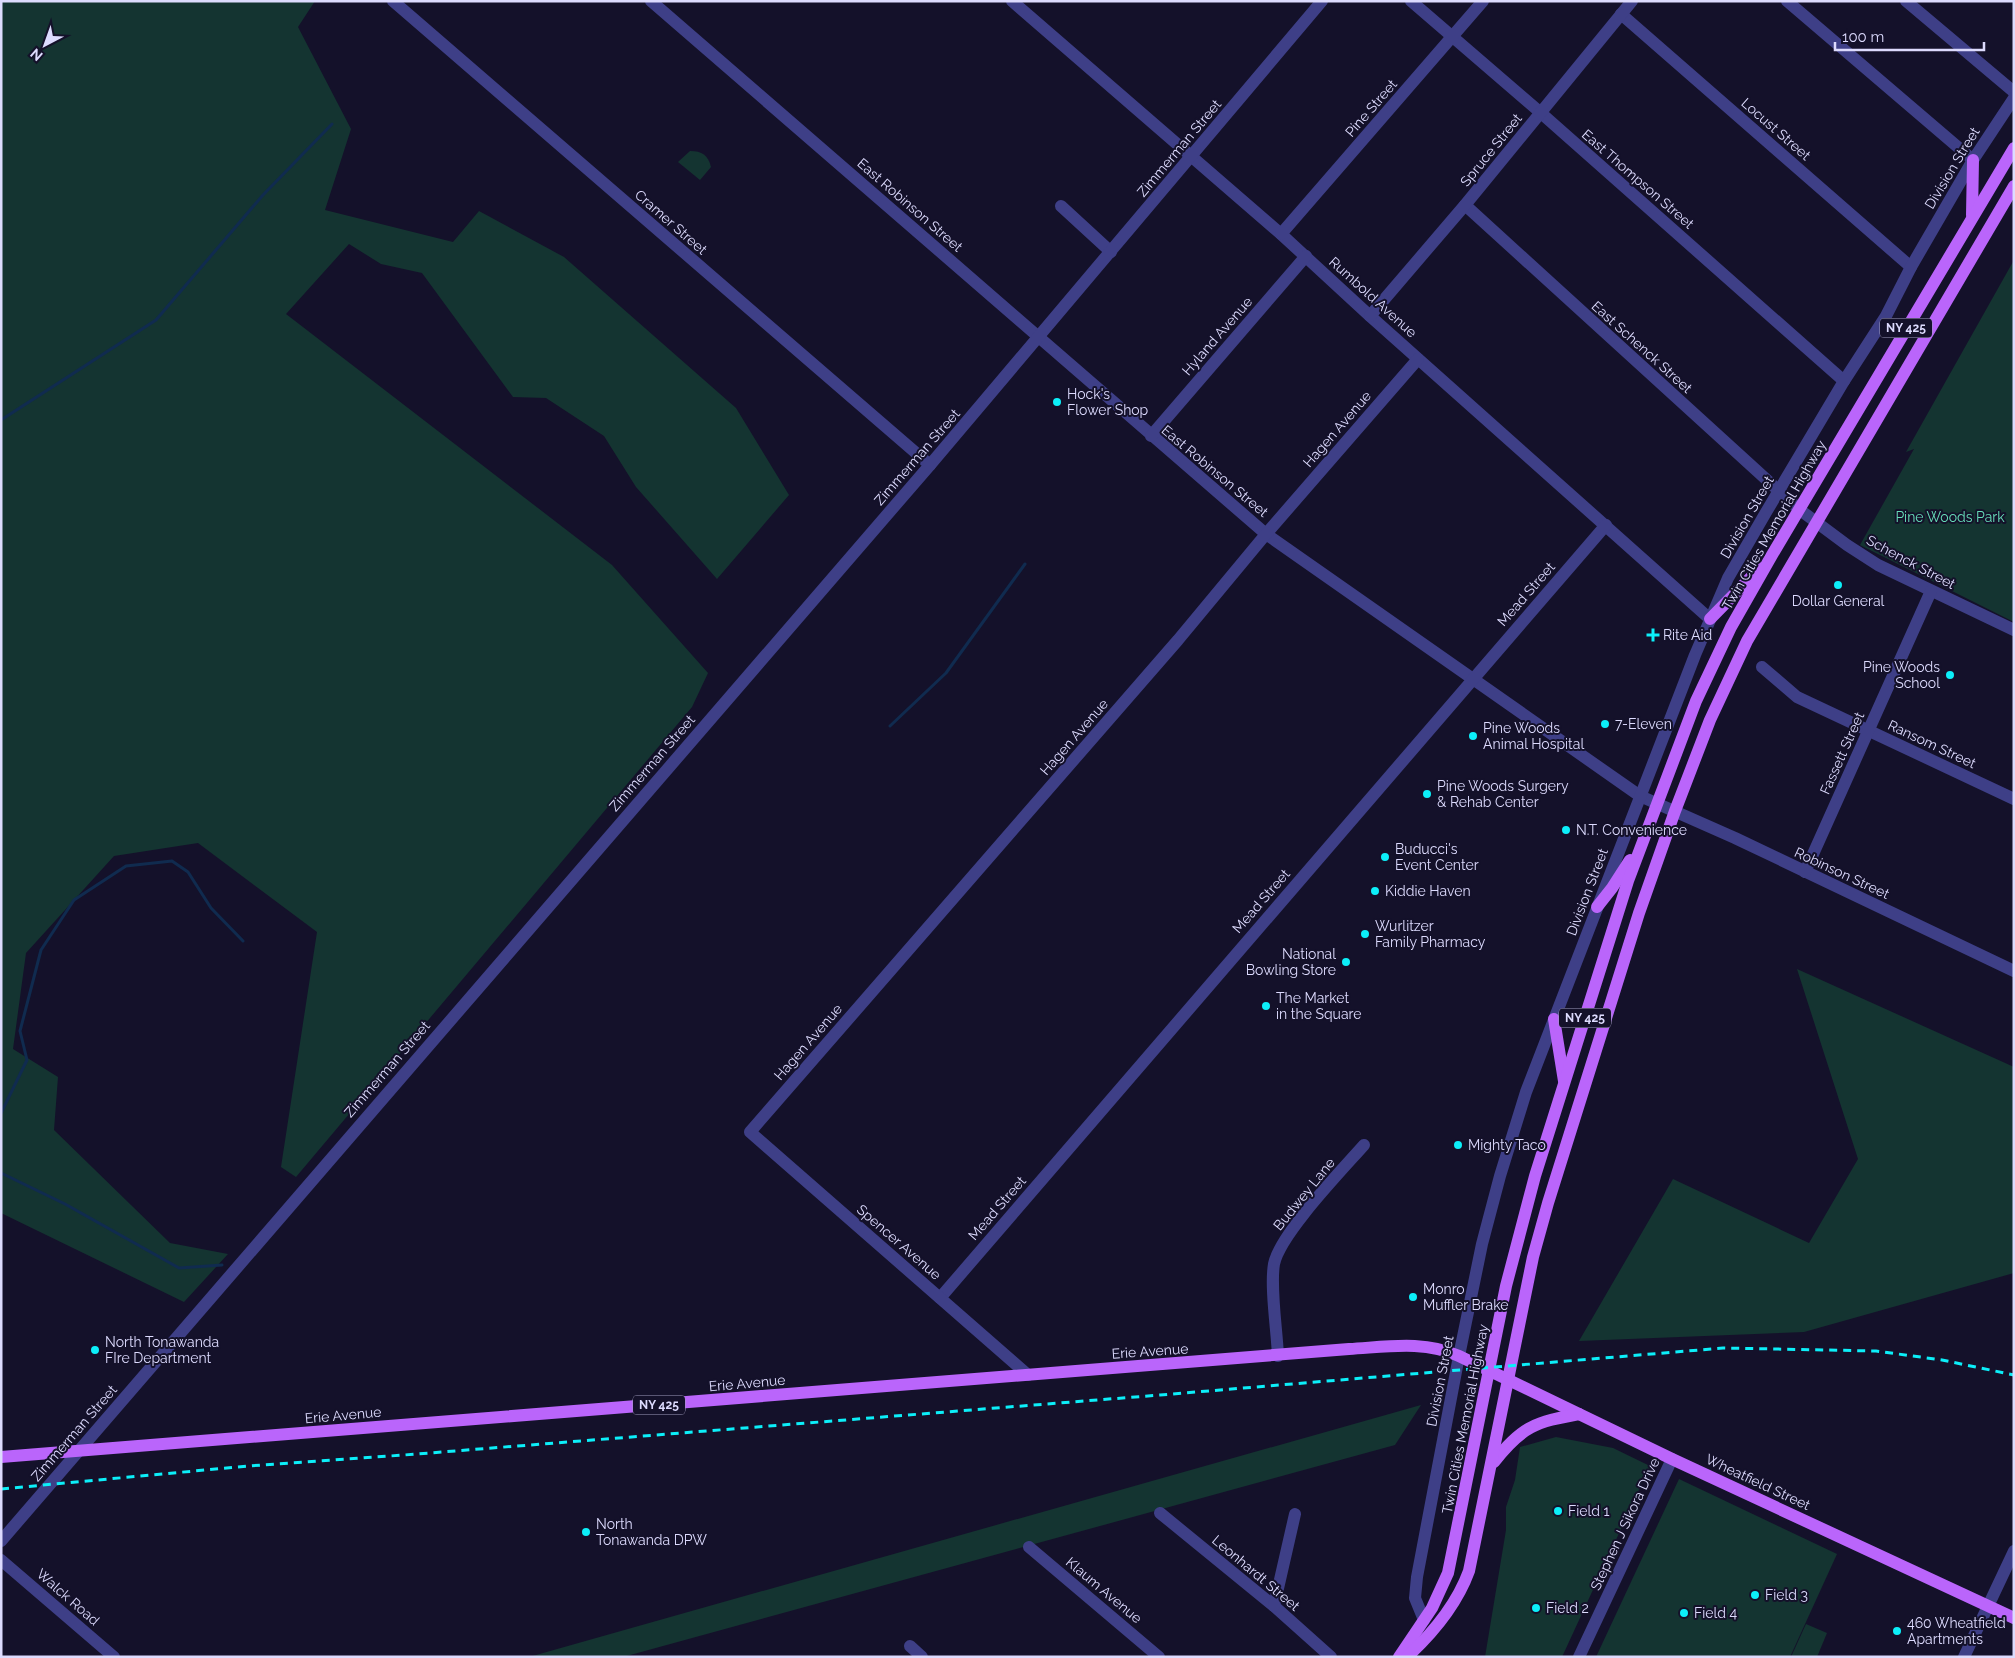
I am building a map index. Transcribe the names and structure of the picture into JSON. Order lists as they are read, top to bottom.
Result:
{
  "streets": {
    "main road": [
      "NY 425",
      "Twin Cities Memorial Highway",
      "Erie Avenue",
      "Wheatfield Street"
    ],
    "street": [
      "Pine Street",
      "Locust Street",
      "Zimmerman Street",
      "Spruce Street",
      "Division Street",
      "East Thompson Street",
      "East Robinson Street",
      "Cramer Street",
      "Rumbold Avenue",
      "Hyland Avenue",
      "East Schenck Street",
      "Hagen Avenue",
      "Schenck Street",
      "Mead Street",
      "Ransom Street",
      "Fassett Street",
      "Robinson Street",
      "Budwey Lane",
      "Spencer Avenue",
      "Stephen J Sikora Drive",
      "Leonhardt Street",
      "Klaum Avenue",
      "Walck Road"
    ]
  },
  "crossings": [
    ["Pine Street", "East Thompson Street"],
    ["Pine Street", "Rumbold Avenue"],
    ["Locust Street", "Spruce Street"],
    ["Locust Street", "Division Street"],
    ["Zimmerman Street", "East Robinson Street"],
    ["Zimmerman Street", "Cramer Street"],
    ["Zimmerman Street", "Rumbold Avenue"],
    ["Zimmerman Street", "Erie Avenue"],
    ["Spruce Street", "East Thompson Street"],
    ["Spruce Street", "Rumbold Avenue"],
    ["Spruce Street", "East Schenck Street"],
    ["Division Street", "East Thompson Street"],
    ["Division Street", "East Robinson Street"],
    ["Division Street", "Rumbold Avenue"],
    ["Division Street", "East Schenck Street"],
    ["Division Street", "Twin Cities Memorial Highway"],
    ["Division Street", "Erie Avenue"],
    ["East Robinson Street", "Hyland Avenue"],
    ["East Robinson Street", "Hagen Avenue"],
    ["East Robinson Street", "Twin Cities Memorial Highway"],
    ["East Robinson Street", "Mead Street"],
    ["East Robinson Street", "Robinson Street"],
    ["Rumbold Avenue", "Hyland Avenue"],
    ["Rumbold Avenue", "Hagen Avenue"],
    ["Rumbold Avenue", "Mead Street"],
    ["NY 425", "Schenck Street"],
    ["NY 425", "Robinson Street"],
    ["NY 425", "Wheatfield Street"],
    ["East Schenck Street", "Twin Cities Memorial Highway"],
    ["East Schenck Street", "Schenck Street"],
    ["Hagen Avenue", "Spencer Avenue"],
    ["Twin Cities Memorial Highway", "Schenck Street"],
    ["Twin Cities Memorial Highway", "Robinson Street"],
    ["Twin Cities Memorial Highway", "Erie Avenue"],
    ["Twin Cities Memorial Highway", "Wheatfield Street"],
    ["Schenck Street", "Fassett Street"],
    ["Mead Street", "Spencer Avenue"],
    ["Ransom Street", "Fassett Street"],
    ["Fassett Street", "Robinson Street"],
    ["Budwey Lane", "Erie Avenue"],
    ["Spencer Avenue", "Erie Avenue"],
    ["Erie Avenue", "Wheatfield Street"],
    ["Wheatfield Street", "Stephen J Sikora Drive"]
  ],
  "parks": ["Pine Woods Park"],
  "places": {
    "other": [
      "Hock's Flower Shop",
      "Dollar General",
      "Pine Woods School",
      "7-Eleven",
      "Pine Woods Animal Hospital",
      "Pine Woods Surgery & Rehab Center",
      "N.T. Convenience",
      "Buducci's Event Center",
      "Kiddie Haven",
      "Wurlitzer Family Pharmacy",
      "National Bowling Store",
      "The Market in the Square",
      "Mighty Taco",
      "Monro Muffler Brake",
      "North Tonawanda FIre Department",
      "Field 1",
      "North Tonawanda DPW",
      "Field 3",
      "Field 2",
      "Field 4",
      "460 Wheatfield Apartments"
    ],
    "health": ["Rite Aid"]
  },
  "scale_bar": "100 m",
  "north": "bottom left"
}
